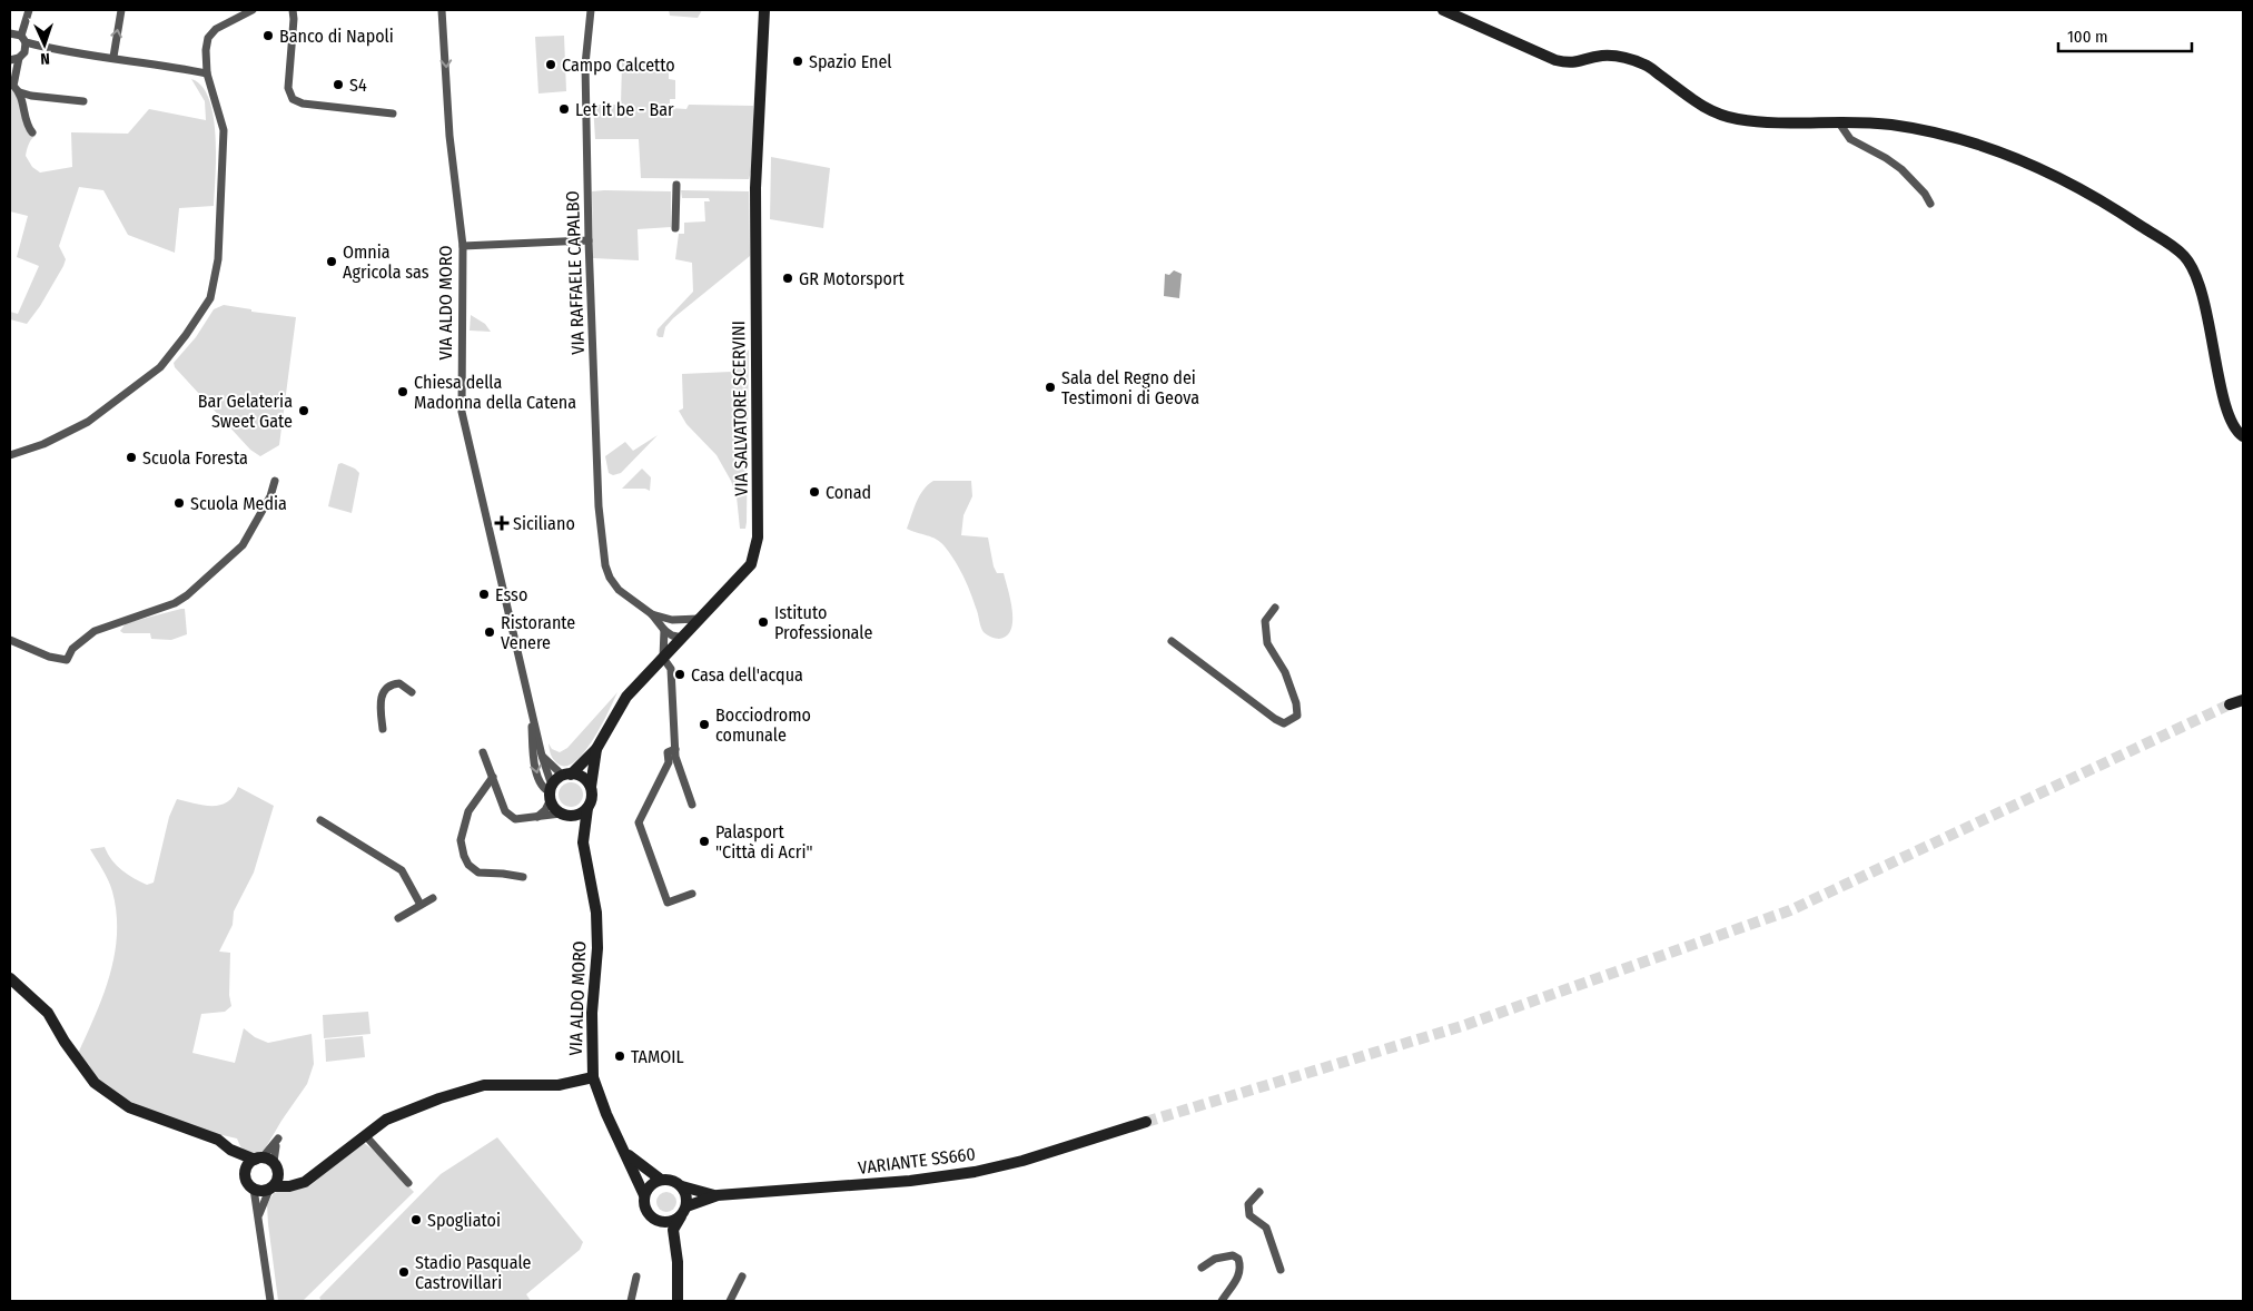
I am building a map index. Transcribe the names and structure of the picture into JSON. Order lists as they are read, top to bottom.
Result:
{
  "streets": {
    "main road": ["VIA ALDO MORO", "VIA SALVATORE SCERVINI", "VARIANTE SS660"],
    "street": ["VIA RAFFAELE CAPALBO"]
  },
  "crossings": [
    ["VIA ALDO MORO", "VARIANTE SS660"]
  ],
  "places": {
    "other": [
      "Banco di Napoli",
      "Spazio Enel",
      "Campo Calcetto",
      "S4",
      "Let it be - Bar",
      "Omnia Agricola sas",
      "GR Motorsport",
      "Sala del Regno dei Testimoni di Geova",
      "Chiesa della Madonna della Catena",
      "Bar Gelateria Sweet Gate",
      "Scuola Foresta",
      "Conad",
      "Scuola Media",
      "Esso",
      "Istituto Professionale",
      "Ristorante Venere",
      "Casa dell'acqua",
      "Bocciodromo comunale",
      "Palasport \"Città di Acri\"",
      "TAMOIL",
      "Spogliatoi",
      "Stadio Pasquale Castrovillari"
    ],
    "health": ["Siciliano"]
  },
  "scale_bar": "100 m",
  "north": "bottom"
}
